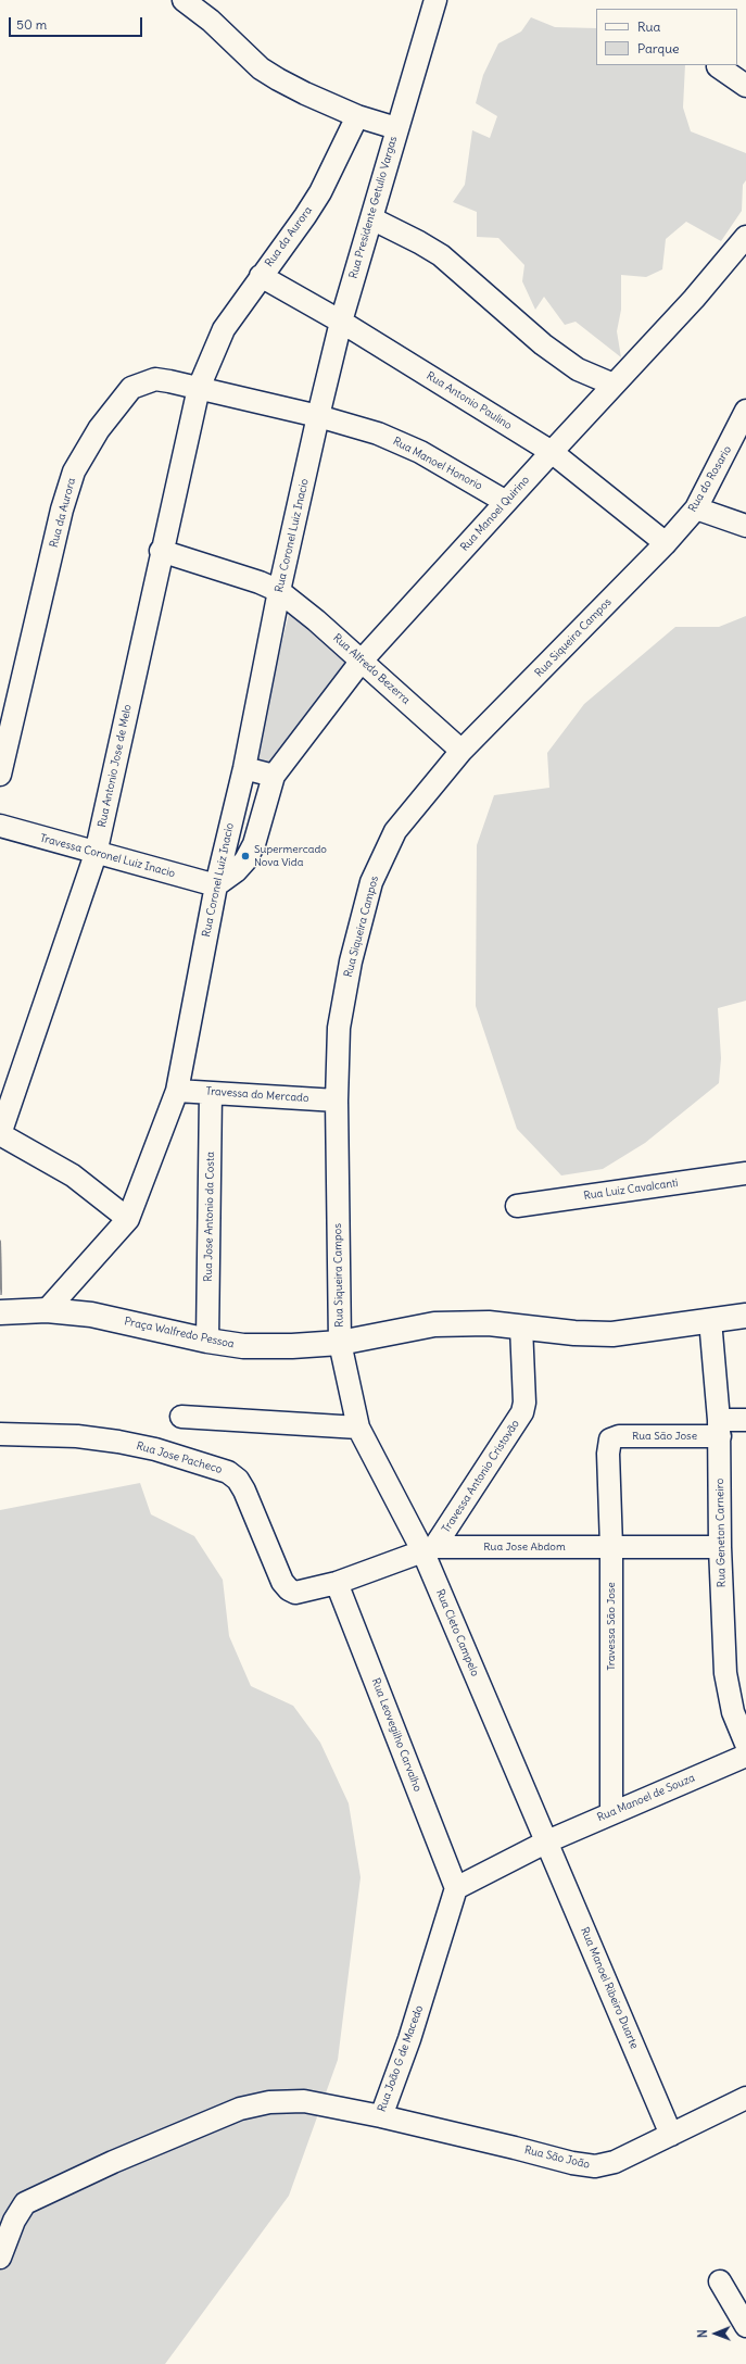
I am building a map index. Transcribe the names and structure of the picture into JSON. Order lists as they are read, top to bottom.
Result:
{
  "streets": {
    "main road": ["Praça Walfredo Pessoa"],
    "street": [
      "Rua Presidente Getulio Vargas",
      "Rua da Aurora",
      "Rua Antonio Paulino",
      "Rua Manoel Honorio",
      "Rua do Rosario",
      "Rua Manoel Quirino",
      "Rua Coronel Luiz Inacio",
      "Rua Siqueira Campos",
      "Rua Alfredo Bezerra",
      "Rua Antonio Jose de Melo",
      "Travessa Coronel Luiz Inacio",
      "Travessa do Mercado",
      "Rua Luiz Cavalcanti",
      "Rua Jose Antonio da Costa",
      "Rua São Jose",
      "Rua Jose Pacheco",
      "Travessa Antonio Cristovão",
      "Rua Geneton Carneiro",
      "Rua Jose Abdom",
      "Travessa São Jose",
      "Rua Cleto Campelo",
      "Rua Leovegilho Carvalho",
      "Rua Manoel de Souza",
      "Rua Manoel Ribeiro Duarte",
      "Rua João G de Macedo",
      "Rua São João"
    ]
  },
  "crossings": [
    ["Rua Presidente Getulio Vargas", "Rua Antonio Paulino"],
    ["Rua Presidente Getulio Vargas", "Rua Manoel Honorio"],
    ["Rua Presidente Getulio Vargas", "Rua Coronel Luiz Inacio"],
    ["Rua da Aurora", "Rua Antonio Paulino"],
    ["Rua da Aurora", "Rua Manoel Honorio"],
    ["Rua da Aurora", "Rua Antonio Jose de Melo"],
    ["Rua Antonio Paulino", "Rua do Rosario"],
    ["Rua Antonio Paulino", "Rua Manoel Quirino"],
    ["Rua Antonio Paulino", "Rua Siqueira Campos"],
    ["Rua Manoel Honorio", "Rua Manoel Quirino"],
    ["Rua Manoel Honorio", "Rua Coronel Luiz Inacio"],
    ["Rua Manoel Honorio", "Rua Antonio Jose de Melo"],
    ["Rua do Rosario", "Rua Siqueira Campos"],
    ["Rua Manoel Quirino", "Rua Alfredo Bezerra"],
    ["Rua Coronel Luiz Inacio", "Rua Alfredo Bezerra"],
    ["Rua Coronel Luiz Inacio", "Travessa Coronel Luiz Inacio"],
    ["Rua Coronel Luiz Inacio", "Travessa do Mercado"],
    ["Rua Coronel Luiz Inacio", "Praça Walfredo Pessoa"],
    ["Rua Siqueira Campos", "Rua Alfredo Bezerra"],
    ["Rua Siqueira Campos", "Travessa do Mercado"],
    ["Rua Siqueira Campos", "Praça Walfredo Pessoa"],
    ["Rua Siqueira Campos", "Rua Cleto Campelo"],
    ["Rua Alfredo Bezerra", "Rua Antonio Jose de Melo"],
    ["Rua Antonio Jose de Melo", "Travessa Coronel Luiz Inacio"],
    ["Travessa do Mercado", "Rua Jose Antonio da Costa"],
    ["Rua Jose Antonio da Costa", "Praça Walfredo Pessoa"],
    ["Praça Walfredo Pessoa", "Travessa Antonio Cristovão"],
    ["Praça Walfredo Pessoa", "Rua Geneton Carneiro"],
    ["Rua São Jose", "Rua Geneton Carneiro"],
    ["Rua São Jose", "Travessa São Jose"],
    ["Rua Jose Pacheco", "Rua Jose Abdom"],
    ["Rua Jose Pacheco", "Rua Leovegilho Carvalho"],
    ["Travessa Antonio Cristovão", "Rua Jose Abdom"],
    ["Travessa Antonio Cristovão", "Rua Cleto Campelo"],
    ["Rua Geneton Carneiro", "Rua Jose Abdom"],
    ["Rua Jose Abdom", "Travessa São Jose"],
    ["Rua Jose Abdom", "Rua Cleto Campelo"],
    ["Rua Jose Abdom", "Rua Leovegilho Carvalho"],
    ["Travessa São Jose", "Rua Manoel de Souza"],
    ["Rua Cleto Campelo", "Rua Manoel de Souza"],
    ["Rua Cleto Campelo", "Rua Manoel Ribeiro Duarte"],
    ["Rua Leovegilho Carvalho", "Rua João G de Macedo"],
    ["Rua Manoel de Souza", "Rua Manoel Ribeiro Duarte"],
    ["Rua Manoel Ribeiro Duarte", "Rua São João"],
    ["Rua João G de Macedo", "Rua São João"]
  ],
  "places": ["Supermercado Nova Vida"],
  "legend": ["Rua", "Parque"],
  "scale_bar": "50 m",
  "north": "left"
}
